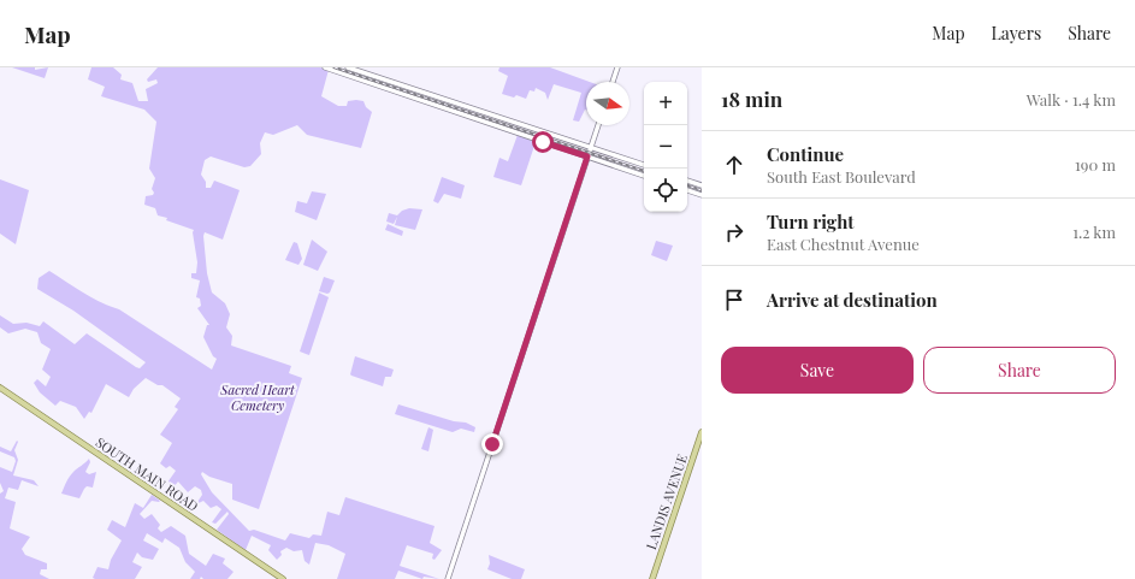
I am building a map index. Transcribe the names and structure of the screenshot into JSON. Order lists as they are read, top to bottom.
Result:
{
  "streets": {
    "main road": ["SOUTH MAIN ROAD", "LANDIS AVENUE"]
  },
  "parks": ["Sacred Heart Cemetery"],
  "north": "right",
  "page": {
    "header": "Map",
    "nav": ["Map", "Layers", "Share"],
    "heading": ["18 min", "Walk · 1.4 km"],
    "map_buttons": ["+", "−"],
    "list": [
      ["Continue", "South East Boulevard", "190 m"],
      ["Turn right", "East Chestnut Avenue", "1.2 km"],
      "Arrive at destination"
    ],
    "buttons": ["Save", "Share"]
  }
}
